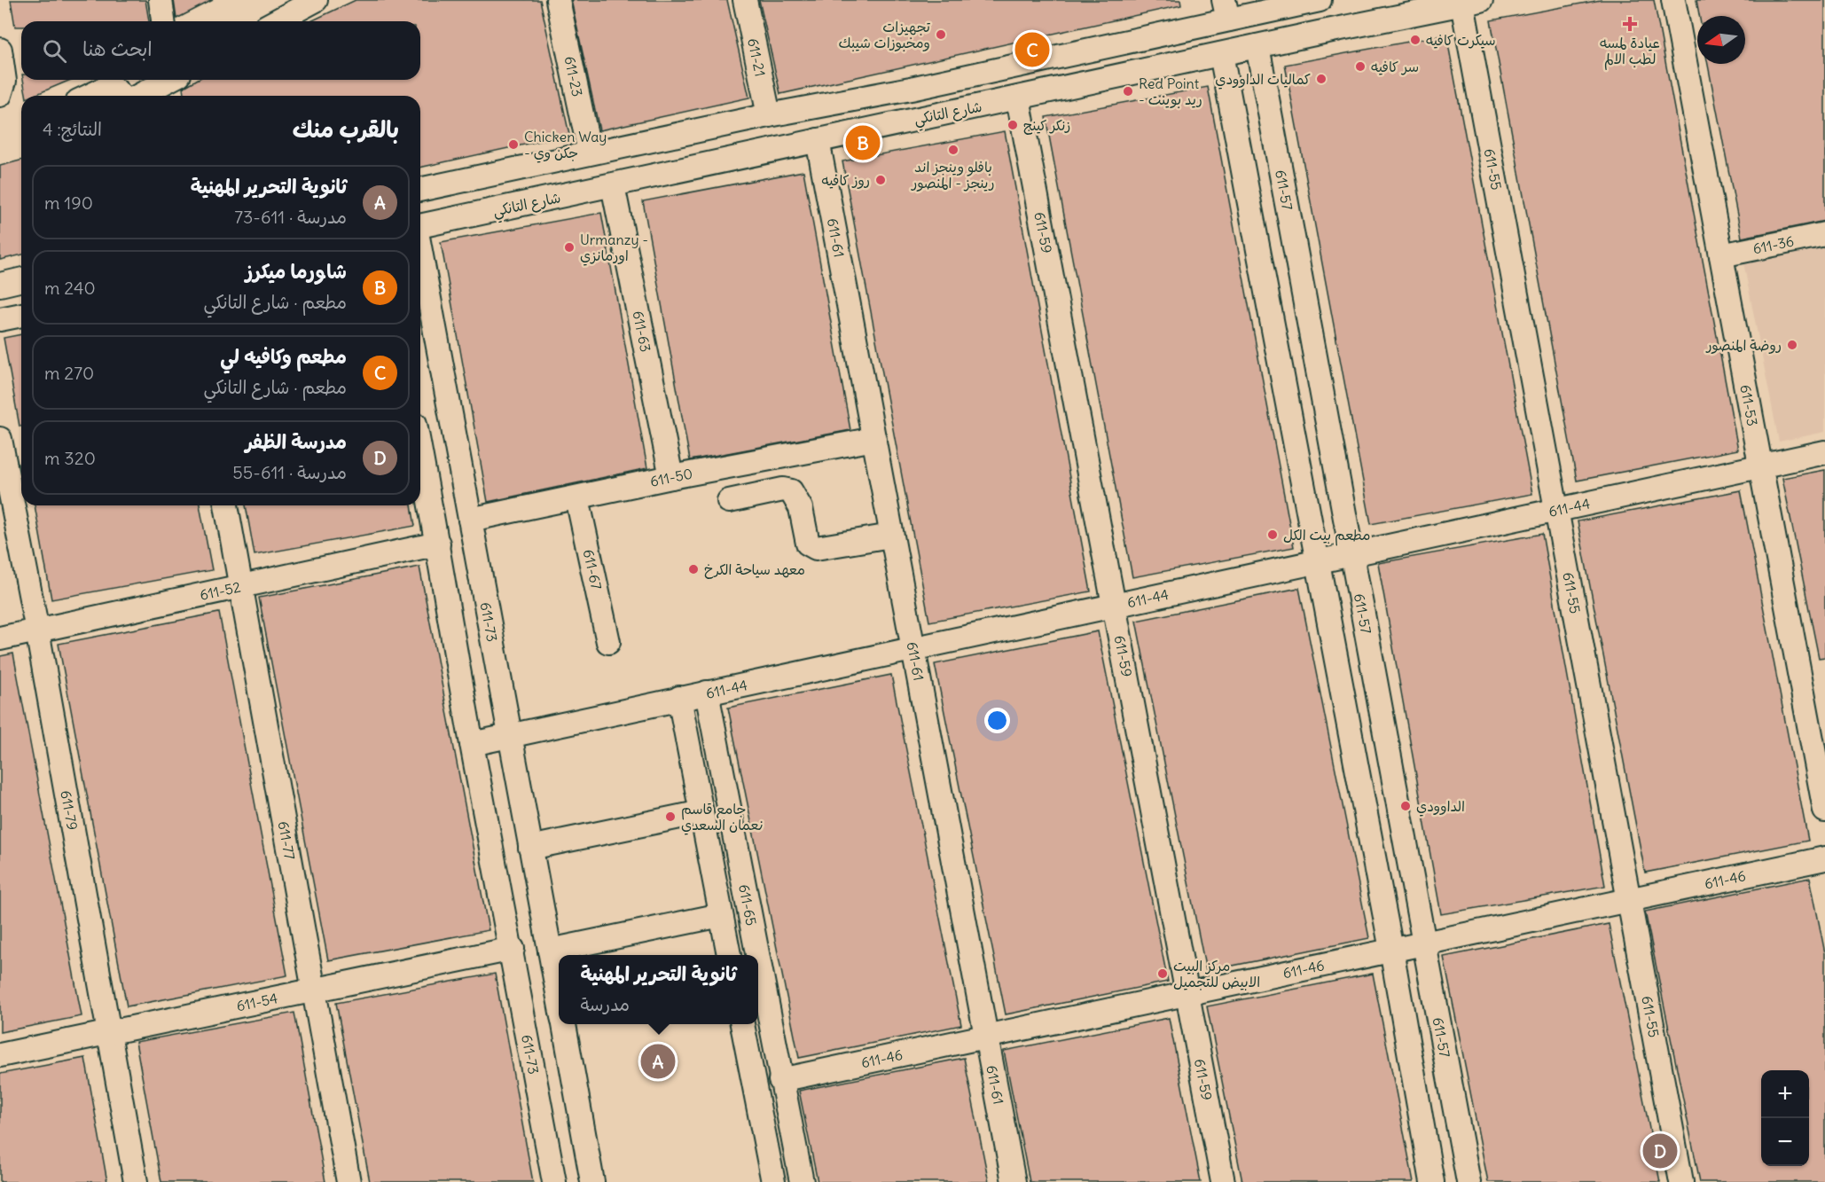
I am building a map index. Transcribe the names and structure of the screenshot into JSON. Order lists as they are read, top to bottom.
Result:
{
  "streets": {
    "street": [
      "611-21",
      "611-23",
      "شارع التانكي",
      "611-55",
      "611-57",
      "611-59",
      "611-61",
      "611-36",
      "611-63",
      "611-53",
      "611-50",
      "611-44",
      "611-67",
      "611-52",
      "611-73",
      "611-79",
      "611-77",
      "611-46",
      "611-65",
      "611-54"
    ]
  },
  "crossings": [
    ["611-21", "شارع التانكي"],
    ["611-23", "شارع التانكي"],
    ["شارع التانكي", "611-55"],
    ["شارع التانكي", "611-57"],
    ["شارع التانكي", "611-59"],
    ["شارع التانكي", "611-61"],
    ["شارع التانكي", "611-63"],
    ["611-55", "611-44"],
    ["611-55", "611-46"],
    ["611-57", "611-44"],
    ["611-57", "611-46"],
    ["611-59", "611-44"],
    ["611-59", "611-46"],
    ["611-61", "611-50"],
    ["611-61", "611-44"],
    ["611-61", "611-46"],
    ["611-36", "611-53"],
    ["611-63", "611-50"],
    ["611-53", "611-44"],
    ["611-50", "611-67"],
    ["611-50", "611-73"],
    ["611-44", "611-73"],
    ["611-44", "611-65"],
    ["611-52", "611-73"],
    ["611-52", "611-79"],
    ["611-52", "611-77"],
    ["611-73", "611-54"],
    ["611-79", "611-54"],
    ["611-77", "611-54"],
    ["611-46", "611-65"]
  ],
  "places": {
    "health": ["عيادة لمسه لطب الالم"],
    "other": [
      "تجهيزات ومخبوزات شيبك",
      "سيكرت كافيه",
      "سر كافيه",
      "كماليات الداوودي",
      "Red Point - ريد بوينت",
      "زنكر كينج",
      "Chicken Way - جكن وي",
      "بافلو وينجز اند رينجز - المنصور",
      "روز كافيه",
      "Urmanzy - اورمانزي",
      "روضة المنصور",
      "مطعم بيت الكل",
      "معهد سياحة الكرخ",
      "الداوودي",
      "جامع قاسم نعمان السعدي",
      "مركز البيت الابيض للتجميل"
    ]
  },
  "north": "left",
  "page": {
    "search": "ابحث هنا",
    "pins": [
      "C",
      "B",
      "A",
      "D"
    ],
    "heading": ["بالقرب منك", "النتائج: 4"],
    "list": [
      {
        "mark": "A",
        "name": "ثانوية التحرير المهنية",
        "note": "مدرسة · 611-73",
        "value": "190 m"
      },
      {
        "mark": "B",
        "name": "شاورما ميكرز",
        "note": "مطعم · شارع التانكي",
        "value": "240 m"
      },
      {
        "mark": "C",
        "name": "مطعم وكافيه لي",
        "note": "مطعم · شارع التانكي",
        "value": "270 m"
      },
      {
        "mark": "D",
        "name": "مدرسة الظفر",
        "note": "مدرسة · 611-55",
        "value": "320 m"
      }
    ],
    "popup": ["ثانوية التحرير المهنية", "مدرسة"],
    "map_buttons": ["+", "−"]
  }
}
